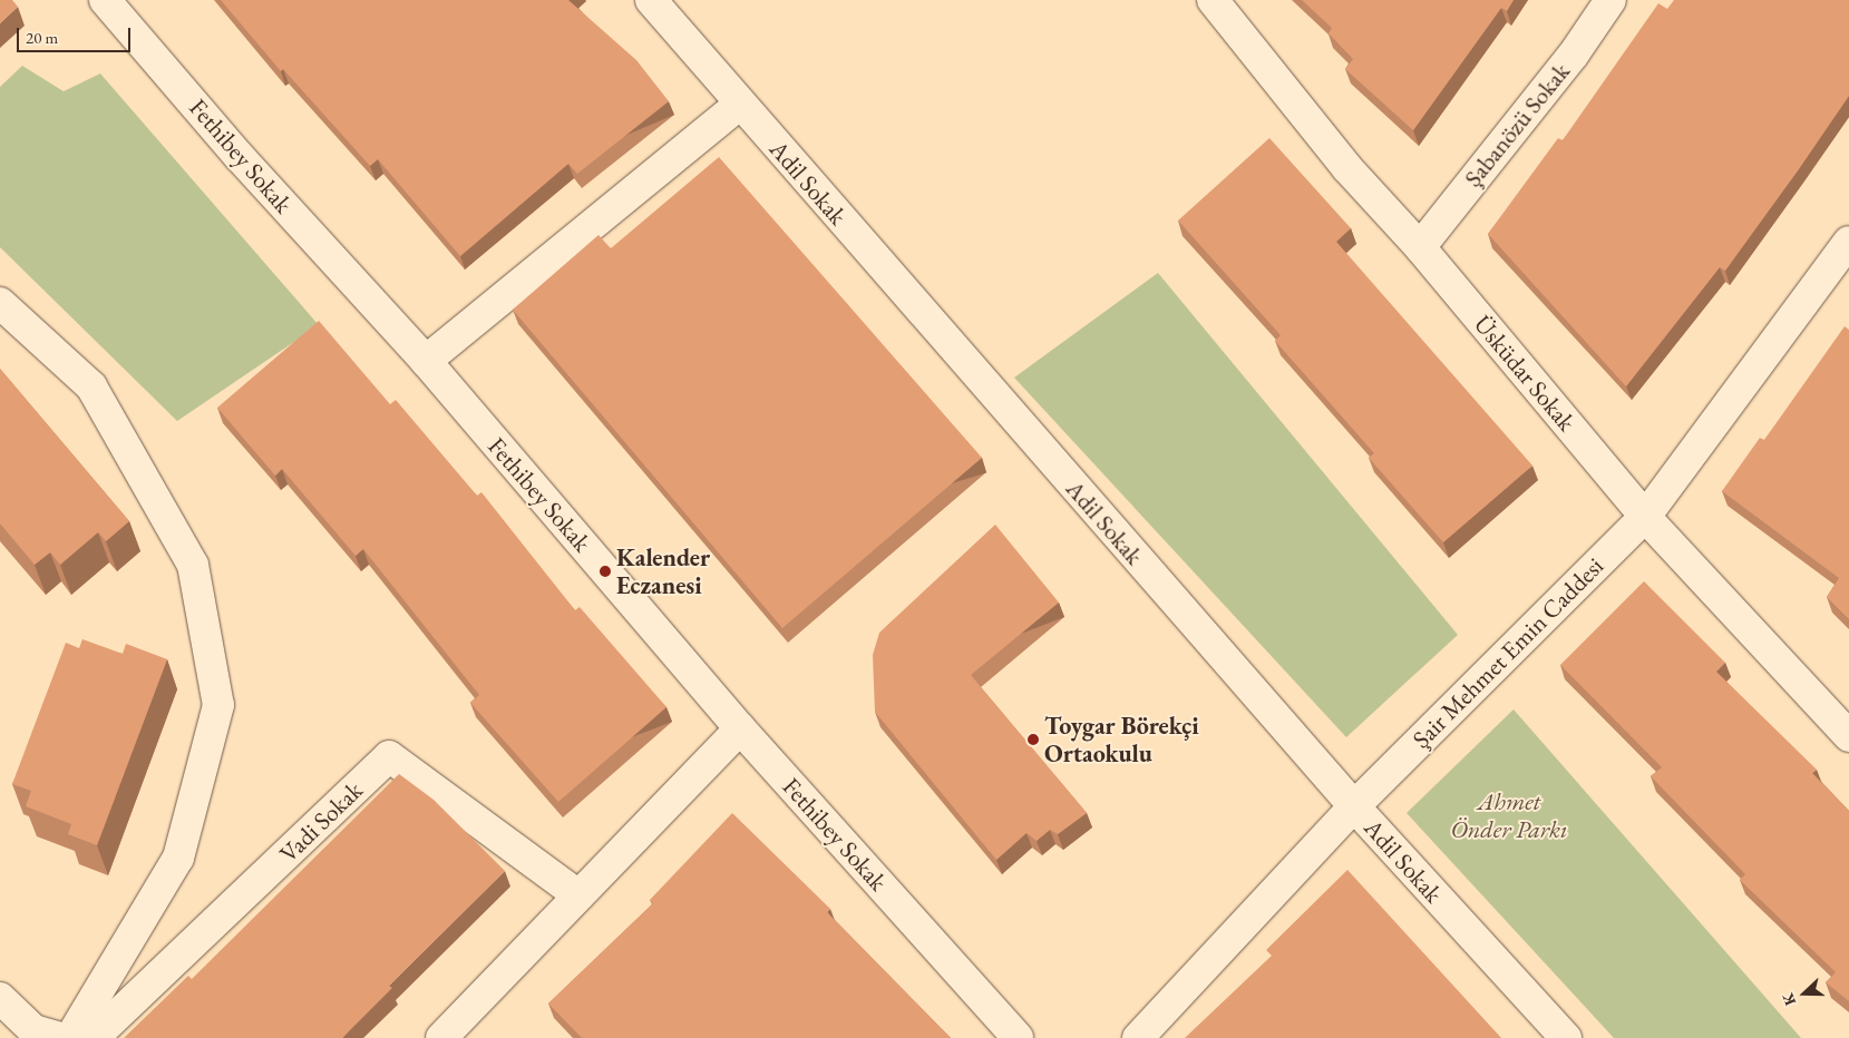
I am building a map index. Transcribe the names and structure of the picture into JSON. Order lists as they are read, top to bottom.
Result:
{
  "streets": {
    "street": [
      "Şabanözü Sokak",
      "Fethibey Sokak",
      "Adil Sokak",
      "Üsküdar Sokak",
      "Şair Mehmet Emin Caddesi",
      "Vadi Sokak"
    ]
  },
  "crossings": [
    ["Şabanözü Sokak", "Üsküdar Sokak"],
    ["Adil Sokak", "Şair Mehmet Emin Caddesi"],
    ["Üsküdar Sokak", "Şair Mehmet Emin Caddesi"]
  ],
  "parks": ["Ahmet Önder Parkı"],
  "places": ["Kalender Eczanesi", "Toygar Börekçi Ortaokulu"],
  "scale_bar": "20 m",
  "north": "left"
}
